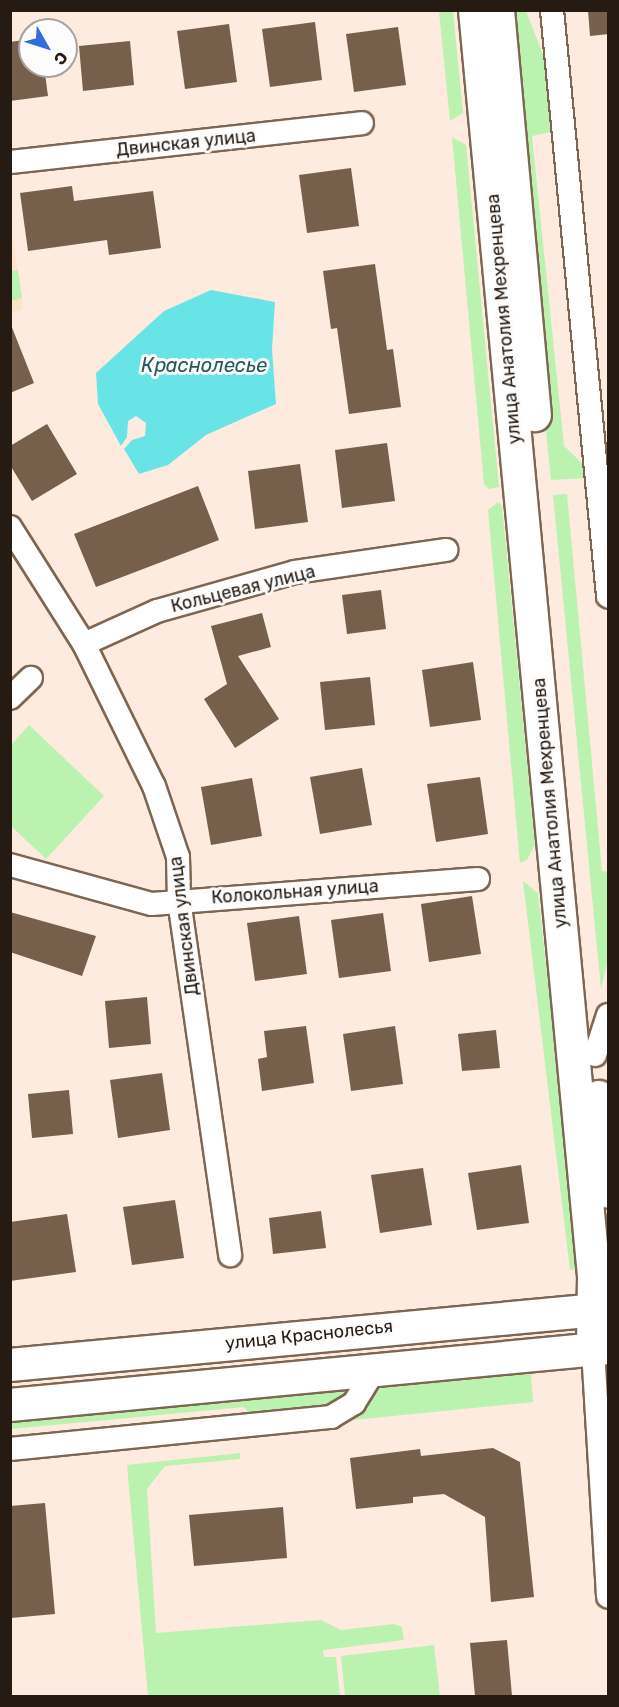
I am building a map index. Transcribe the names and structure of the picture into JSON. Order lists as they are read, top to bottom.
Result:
{
  "streets": {
    "street": [
      "Двинская улица",
      "улица Анатолия Мехренцева",
      "Кольцевая улица",
      "Колокольная улица",
      "улица Краснолесья"
    ]
  },
  "crossings": [
    ["Двинская улица", "Кольцевая улица"],
    ["Двинская улица", "Колокольная улица"],
    ["улица Анатолия Мехренцева", "улица Краснолесья"]
  ],
  "water": ["Краснолесье"],
  "north": "bottom right"
}
